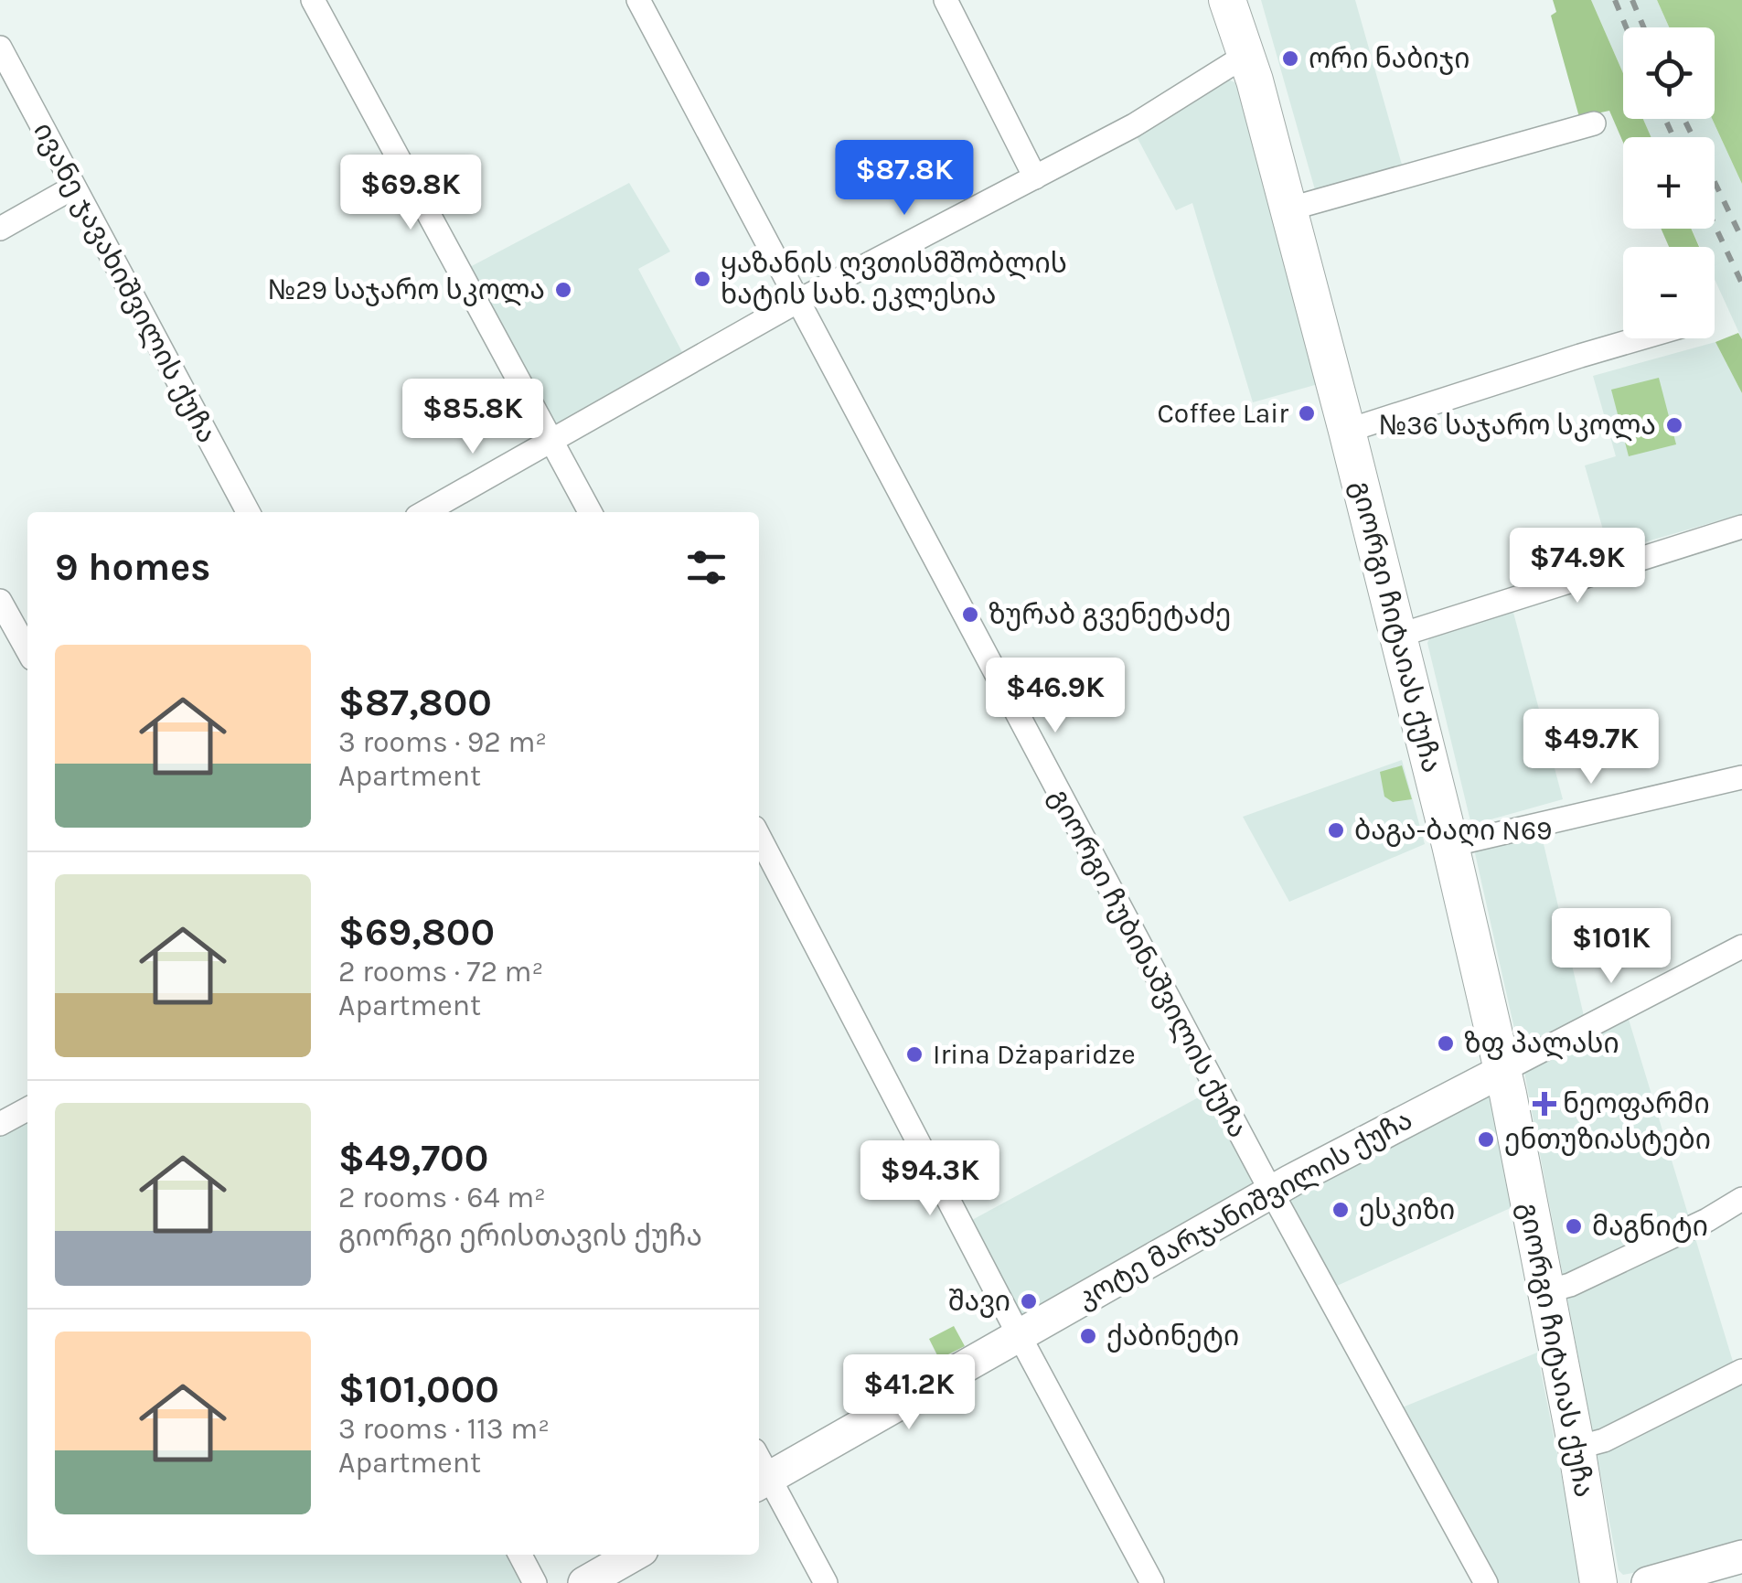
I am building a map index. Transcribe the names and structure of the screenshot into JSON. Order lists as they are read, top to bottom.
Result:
{
  "streets": {
    "main road": ["გიორგი ჩიტაიას ქუჩა", "კოტე მარჯანიშვილის ქუჩა"],
    "street": ["ივანე ჯავახიშვილის ქუჩა", "გიორგი ჩუბინაშვილის ქუჩა"]
  },
  "crossings": [
    ["გიორგი ჩიტაიას ქუჩა", "კოტე მარჯანიშვილის ქუჩა"],
    ["გიორგი ჩუბინაშვილის ქუჩა", "კოტე მარჯანიშვილის ქუჩა"]
  ],
  "places": {
    "other": [
      "ორი ნაბიჯი",
      "ყაზანის ღვთისმშობლის ხატის სახ. ეკლესია",
      "№29 საჯარო სკოლა",
      "Coffee Lair",
      "№36 საჯარო სკოლა",
      "ზურაბ გვენეტაძე",
      "ბაგა-ბაღი N69",
      "ზფ პალასი",
      "Irina Dżaparidze",
      "ენთუზიასტები",
      "ესკიზი",
      "მაგნიტი",
      "შავი",
      "ქაბინეტი"
    ],
    "health": ["ნეოფარმი"]
  },
  "page": {
    "map_buttons": ["+", "−"],
    "price": [
      "$87.8K",
      "$69.8K",
      "$85.8K",
      "$74.9K",
      "$46.9K",
      "$49.7K",
      "$101K",
      "$94.3K",
      "$41.2K"
    ],
    "heading": "9 homes",
    "list": [
      {
        "name": "$87,800",
        "note": "3 rooms · 92 m² · Apartment"
      },
      {
        "name": "$69,800",
        "note": "2 rooms · 72 m² · Apartment"
      },
      {
        "name": "$49,700",
        "note": "2 rooms · 64 m² · გიორგი ერისთავის ქუჩა"
      },
      {
        "name": "$101,000",
        "note": "3 rooms · 113 m² · Apartment"
      }
    ]
  }
}
